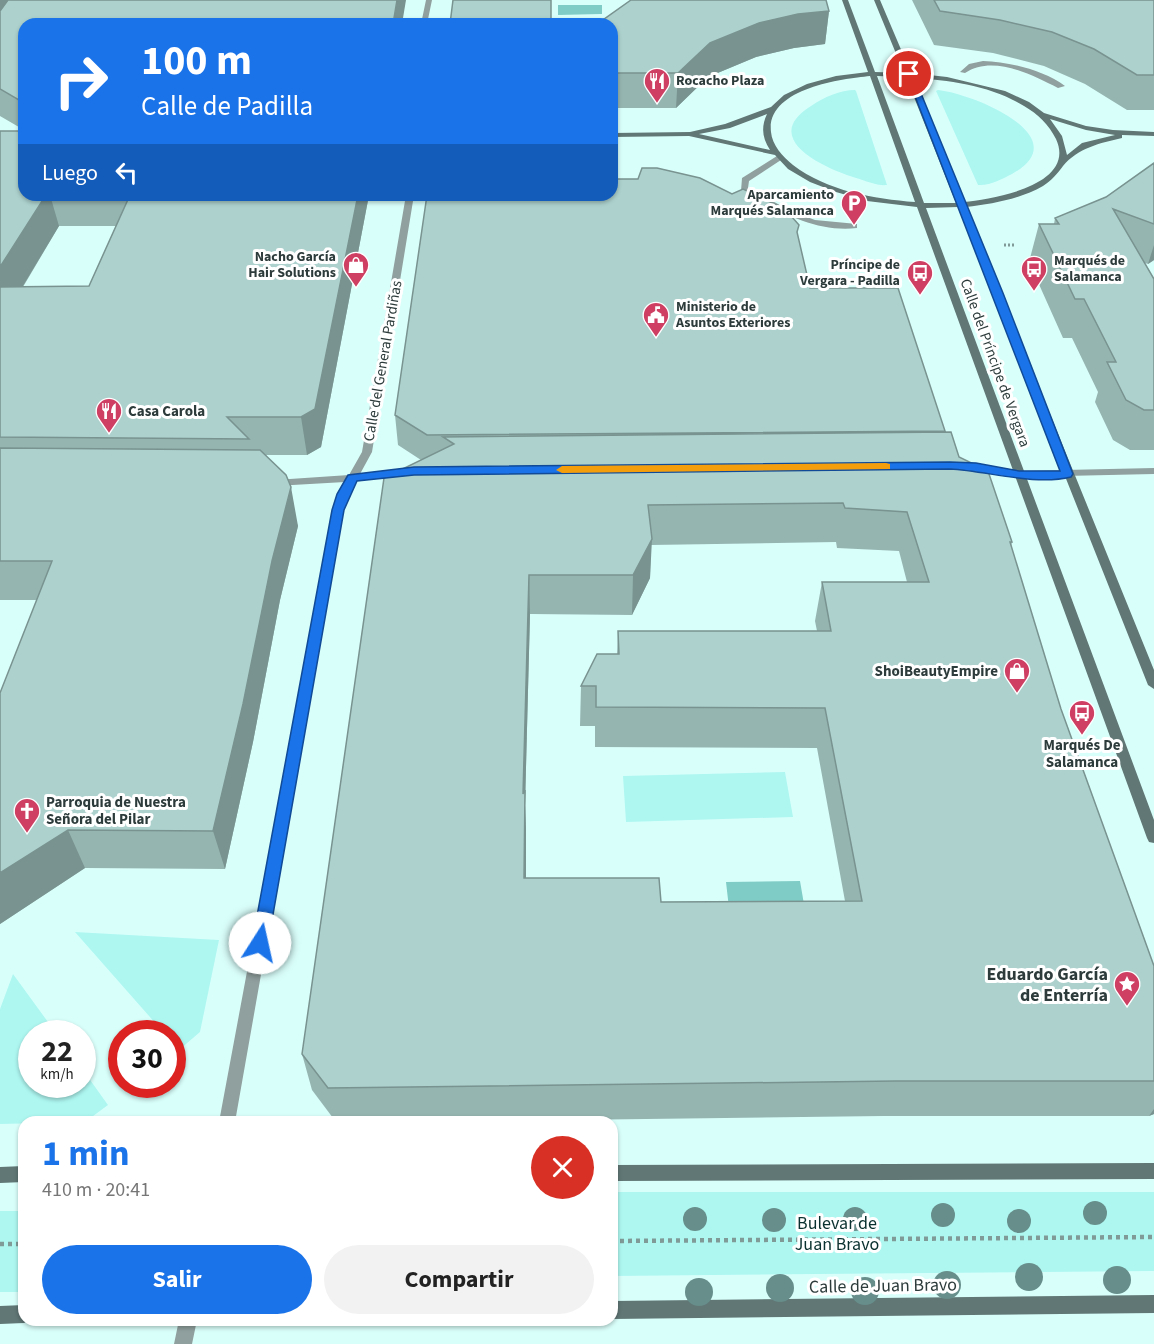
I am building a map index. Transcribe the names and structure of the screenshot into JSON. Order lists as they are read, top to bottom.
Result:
{
  "streets": {
    "main road": ["Calle del Príncipe de Vergara", "Calle de Juan Bravo"],
    "street": ["Calle del General Pardiñas"]
  },
  "parks": ["Bulevar de Juan Bravo"],
  "places": {
    "restaurant": ["Rocacho Plaza", "Casa Carola"],
    "parking": ["Aparcamiento Marqués Salamanca"],
    "shop": ["Nacho García Hair Solutions", "ShoiBeautyEmpire"],
    "bus stop": ["Marqués de Salamanca", "Príncipe de Vergara - Padilla", "Marqués De Salamanca"],
    "public building": ["Ministerio de Asuntos Exteriores"],
    "church": ["Parroquia de Nuestra Señora del Pilar"],
    "place": ["Eduardo García de Enterría"]
  },
  "page": {
    "turn": ["100 m", "Calle de Padilla"],
    "then": "Luego",
    "speed": "22 km/h",
    "limit": "30",
    "heading": ["1 min", "410 m · 20:41"],
    "buttons": ["Salir", "Compartir"]
  }
}
